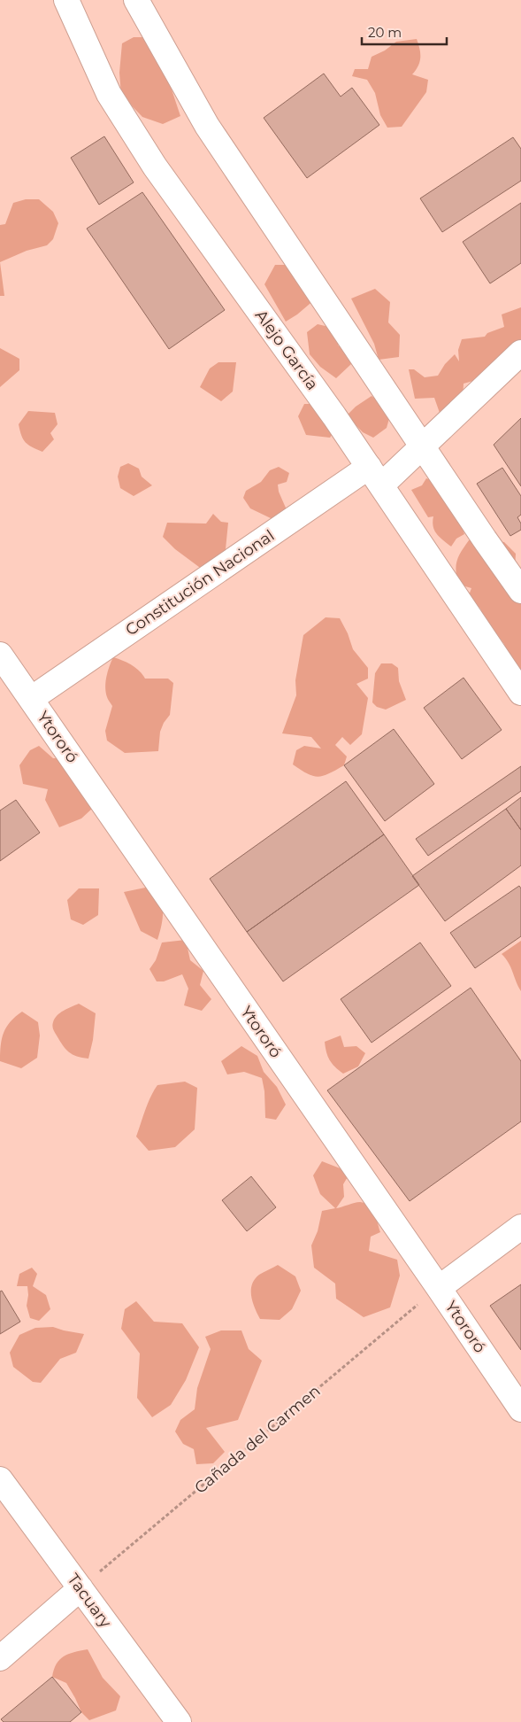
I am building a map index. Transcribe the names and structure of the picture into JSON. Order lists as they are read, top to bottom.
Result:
{
  "streets": {
    "street": [
      "Alejo García",
      "Constitución Nacional",
      "Ytororó",
      "Tacuary"
    ],
    "path": ["Cañada del Carmen"]
  },
  "crossings": [
    ["Alejo García", "Constitución Nacional"],
    ["Constitución Nacional", "Ytororó"],
    ["Ytororó", "Cañada del Carmen"],
    ["Cañada del Carmen", "Tacuary"]
  ],
  "scale_bar": "20 m"
}
